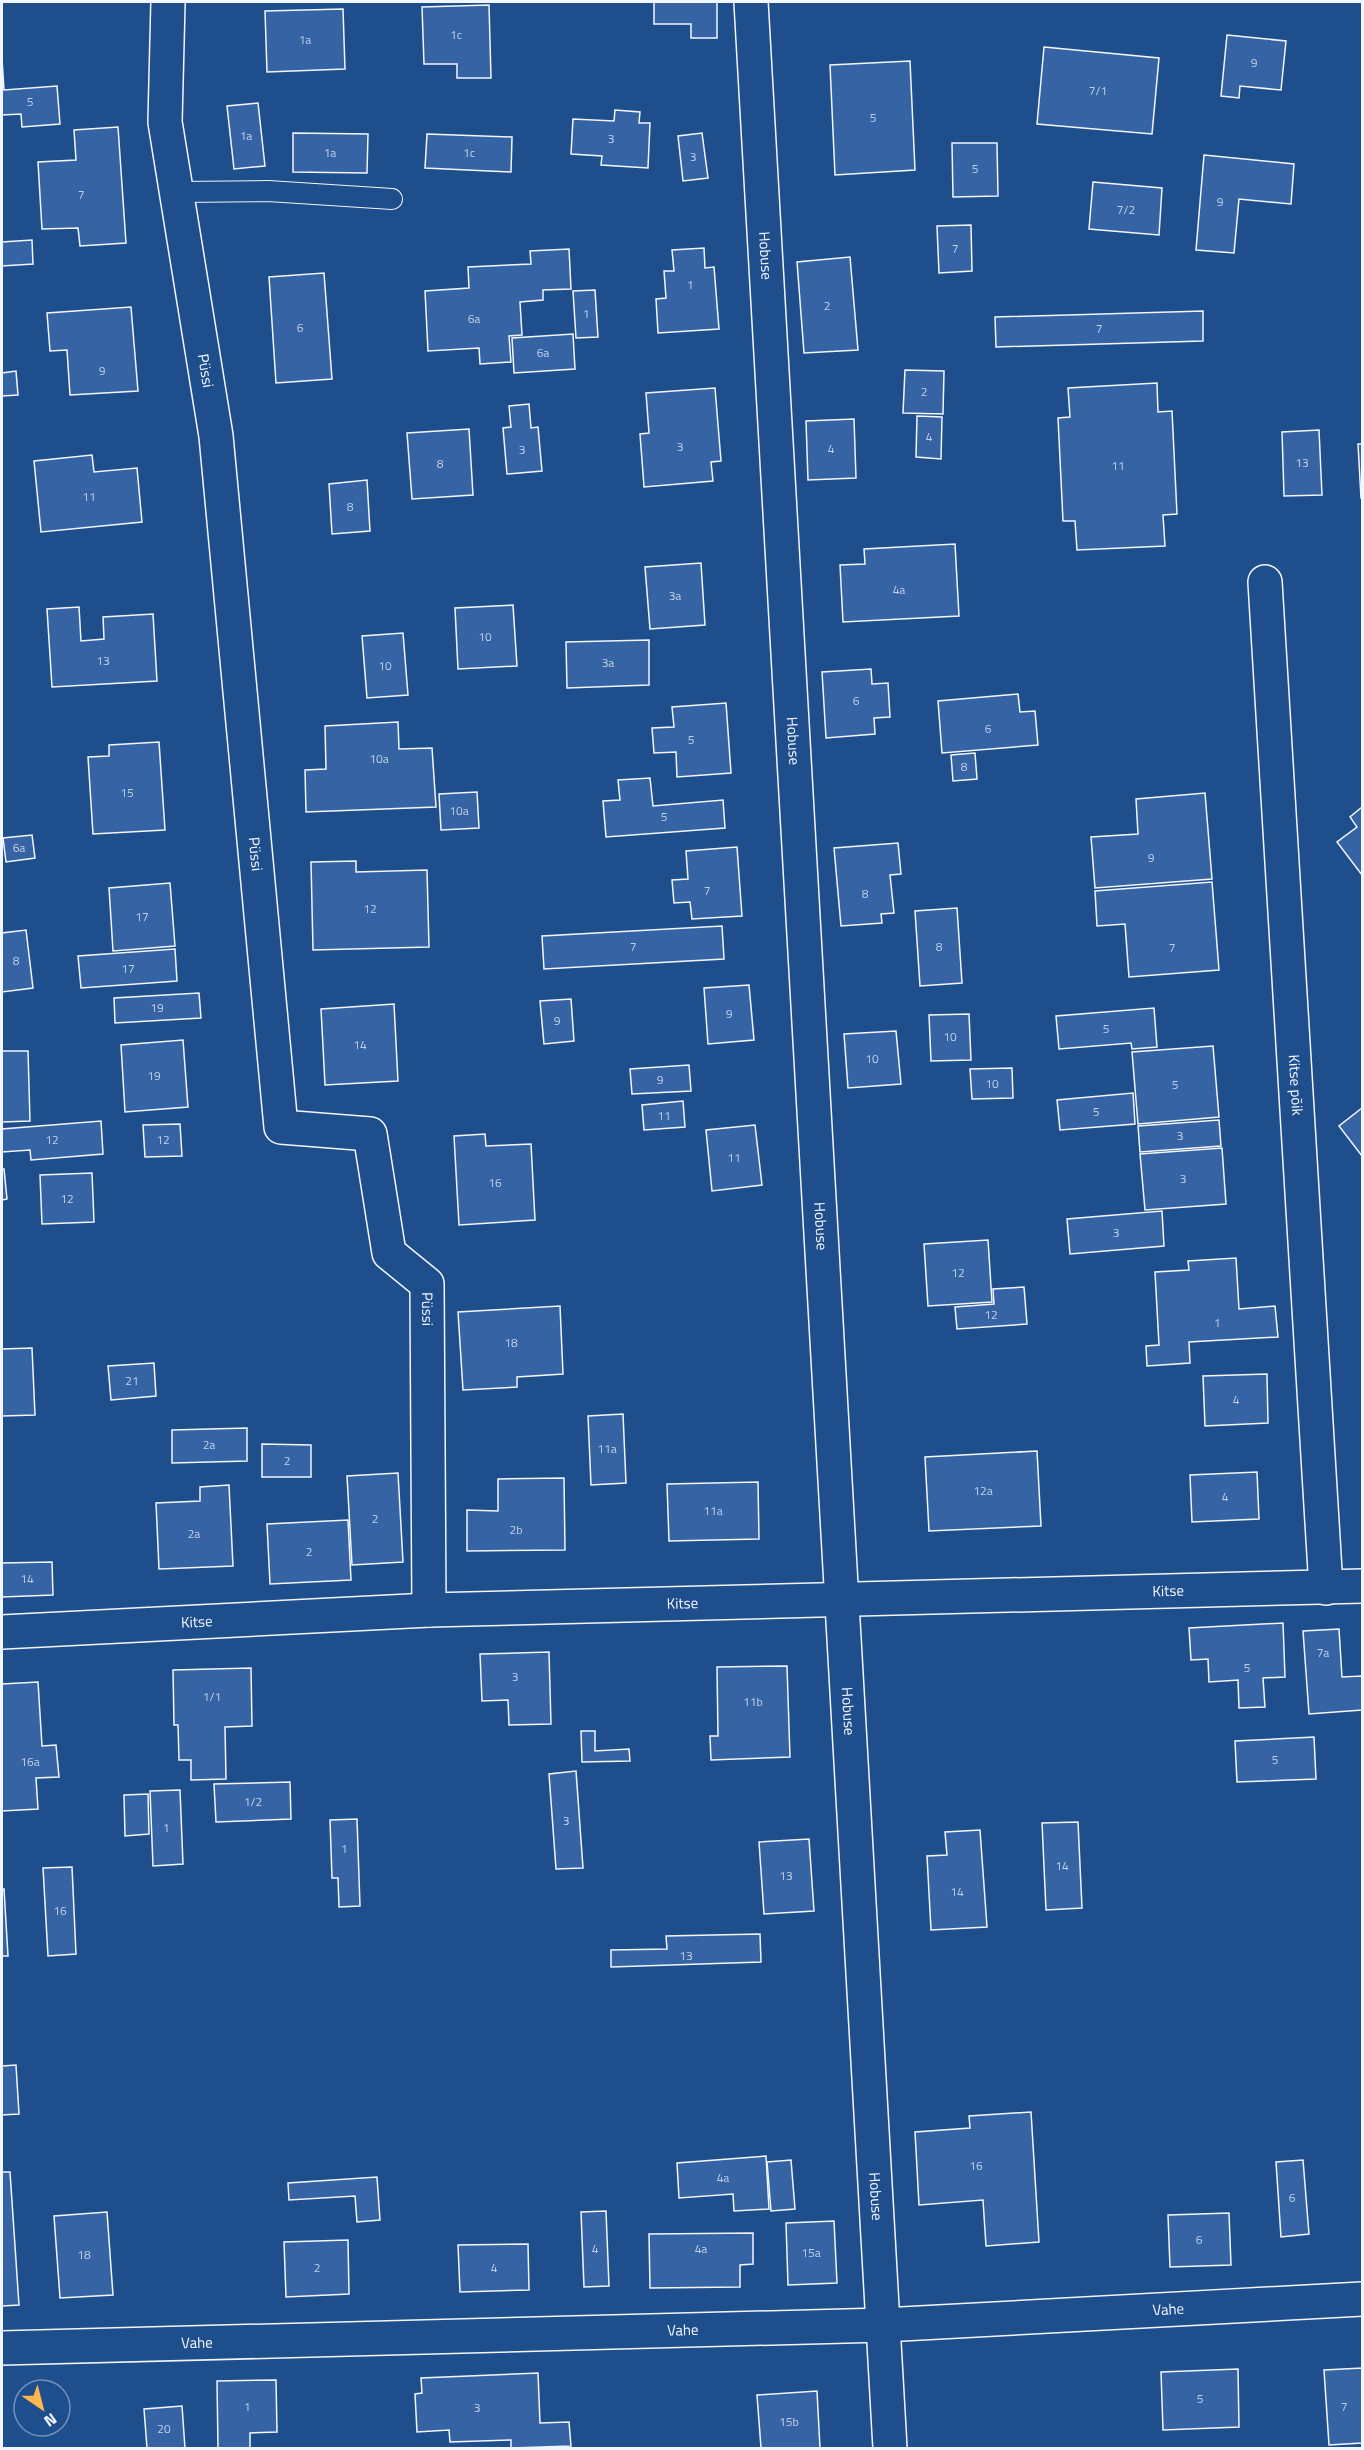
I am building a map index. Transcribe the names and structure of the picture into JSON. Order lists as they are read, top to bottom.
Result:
{
  "streets": {
    "street": [
      "Hobuse",
      "Püssi",
      "Kitse põik",
      "Kitse",
      "Vahe"
    ]
  },
  "crossings": [
    ["Hobuse", "Kitse"],
    ["Hobuse", "Vahe"],
    ["Püssi", "Kitse"],
    ["Kitse põik", "Kitse"]
  ],
  "house_numbers": [
    "1c",
    "1a",
    "9",
    "7/1",
    "5",
    "5",
    "1a",
    "3",
    "1a",
    "1c",
    "3",
    "5",
    "7",
    "9",
    "7/2",
    "7",
    "1",
    "2",
    "1",
    "6a",
    "6",
    "7",
    "6a",
    "9",
    "2",
    "4",
    "3",
    "4",
    "3",
    "13",
    "8",
    "11",
    "11",
    "8",
    "4a",
    "3a",
    "10",
    "13",
    "3a",
    "10",
    "6",
    "6",
    "5",
    "10a",
    "8",
    "15",
    "10a",
    "5",
    "6a",
    "9",
    "7",
    "8",
    "12",
    "17",
    "7",
    "8",
    "7",
    "8",
    "17",
    "19",
    "9",
    "9",
    "5",
    "10",
    "14",
    "10",
    "19",
    "9",
    "10",
    "5",
    "5",
    "11",
    "3",
    "12",
    "12",
    "11",
    "3",
    "16",
    "12",
    "3",
    "12",
    "12",
    "1",
    "18",
    "21",
    "4",
    "2a",
    "11a",
    "2",
    "12a",
    "4",
    "11a",
    "2",
    "2b",
    "2a",
    "2",
    "14",
    "7a",
    "5",
    "3",
    "1/1",
    "11b",
    "5",
    "16a",
    "1/2",
    "3",
    "1",
    "1",
    "14",
    "13",
    "14",
    "16",
    "13",
    "16",
    "4a",
    "6",
    "6",
    "4",
    "4a",
    "15a",
    "18",
    "2",
    "4",
    "5",
    "1",
    "7",
    "3",
    "15b",
    "20"
  ],
  "north": "bottom right"
}
